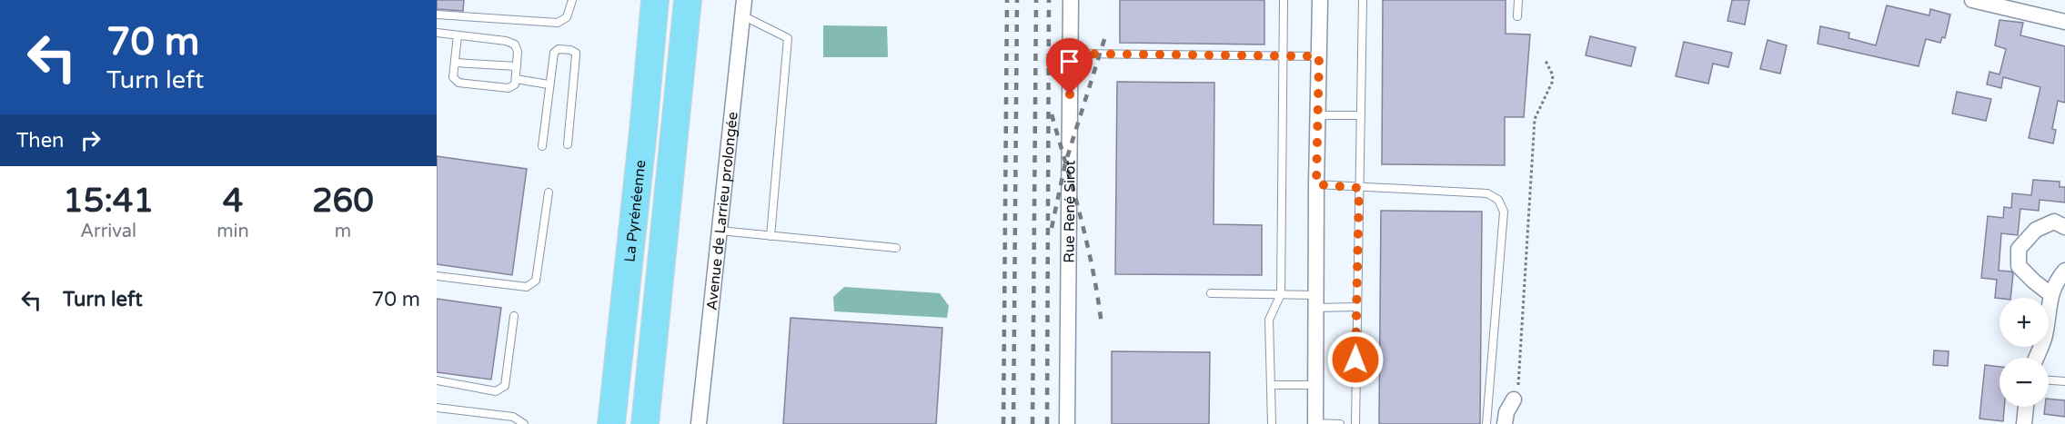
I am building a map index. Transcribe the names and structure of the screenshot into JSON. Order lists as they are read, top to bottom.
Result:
{
  "streets": {
    "highway": ["La Pyrénéenne"],
    "street": ["Rue René Sirot", "Avenue de Larrieu prolongée"]
  },
  "page": {
    "turn": ["70 m", "Turn left"],
    "then": "Then",
    "eta": [
      "15:41",
      "Arrival",
      "4",
      "min",
      "260",
      "m"
    ],
    "list": [
      {
        "name": "Turn left",
        "value": "70 m"
      }
    ],
    "map_buttons": ["+", "−"]
  }
}
